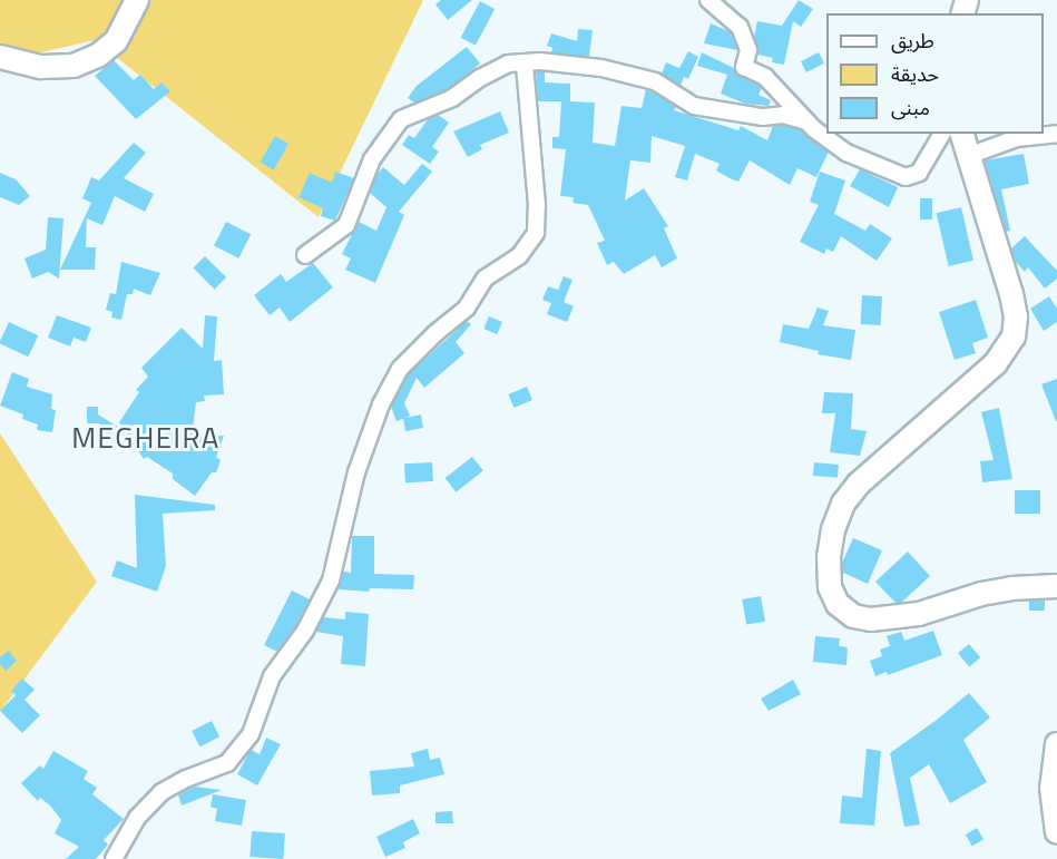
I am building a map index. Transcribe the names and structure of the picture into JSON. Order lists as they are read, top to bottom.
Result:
{
  "districts": ["MEGHEIRA"],
  "legend": ["طريق", "حديقة", "مبنى"]
}
